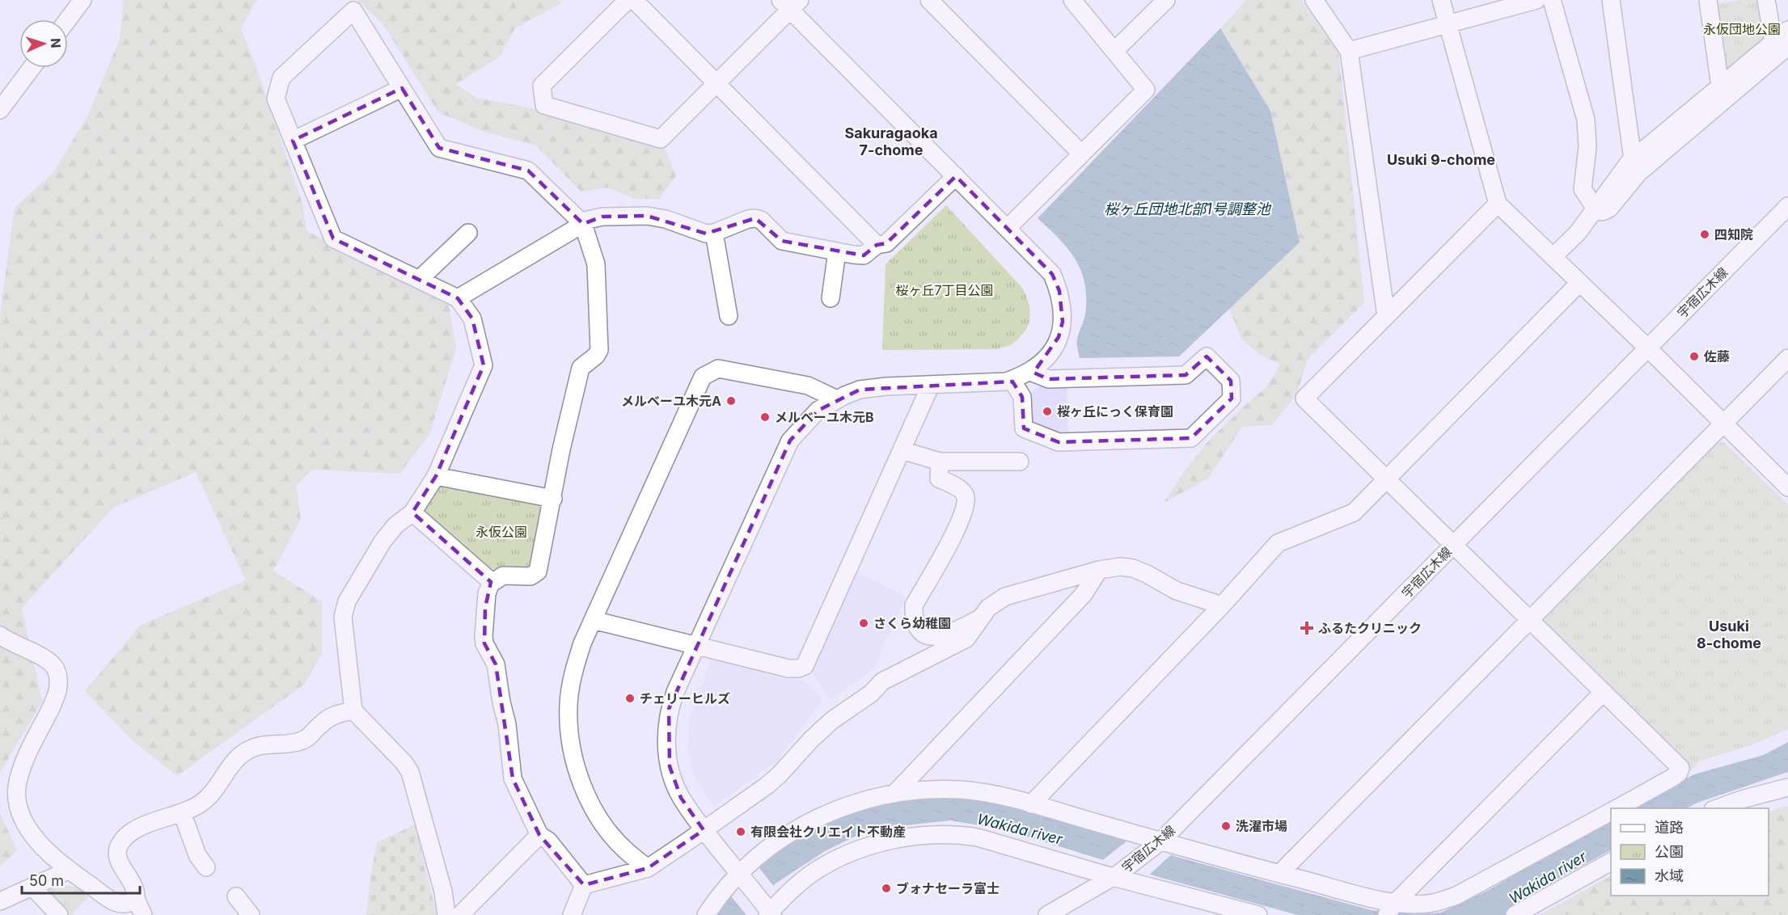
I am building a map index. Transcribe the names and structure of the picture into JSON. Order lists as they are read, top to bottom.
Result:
{
  "streets": {
    "street": ["宇宿広木線"]
  },
  "districts": ["Sakuragaoka 7-chome", "Usuki 9-chome", "Usuki 8-chome"],
  "water": ["桜ヶ丘団地北部1号調整池", "Wakida river"],
  "parks": ["永仮団地公園", "桜ヶ丘7丁目公園", "永仮公園"],
  "places": {
    "other": [
      "四知院",
      "佐藤",
      "メルベーユ木元A",
      "桜ヶ丘にっく保育園",
      "メルベーユ木元B",
      "さくら幼稚園",
      "チェリーヒルズ",
      "洗濯市場",
      "有限会社クリエイト不動産",
      "ブォナセーラ富士"
    ],
    "health": ["ふるたクリニック"]
  },
  "legend": ["道路", "公園", "水域"],
  "scale_bar": "50 m",
  "north": "right"
}
